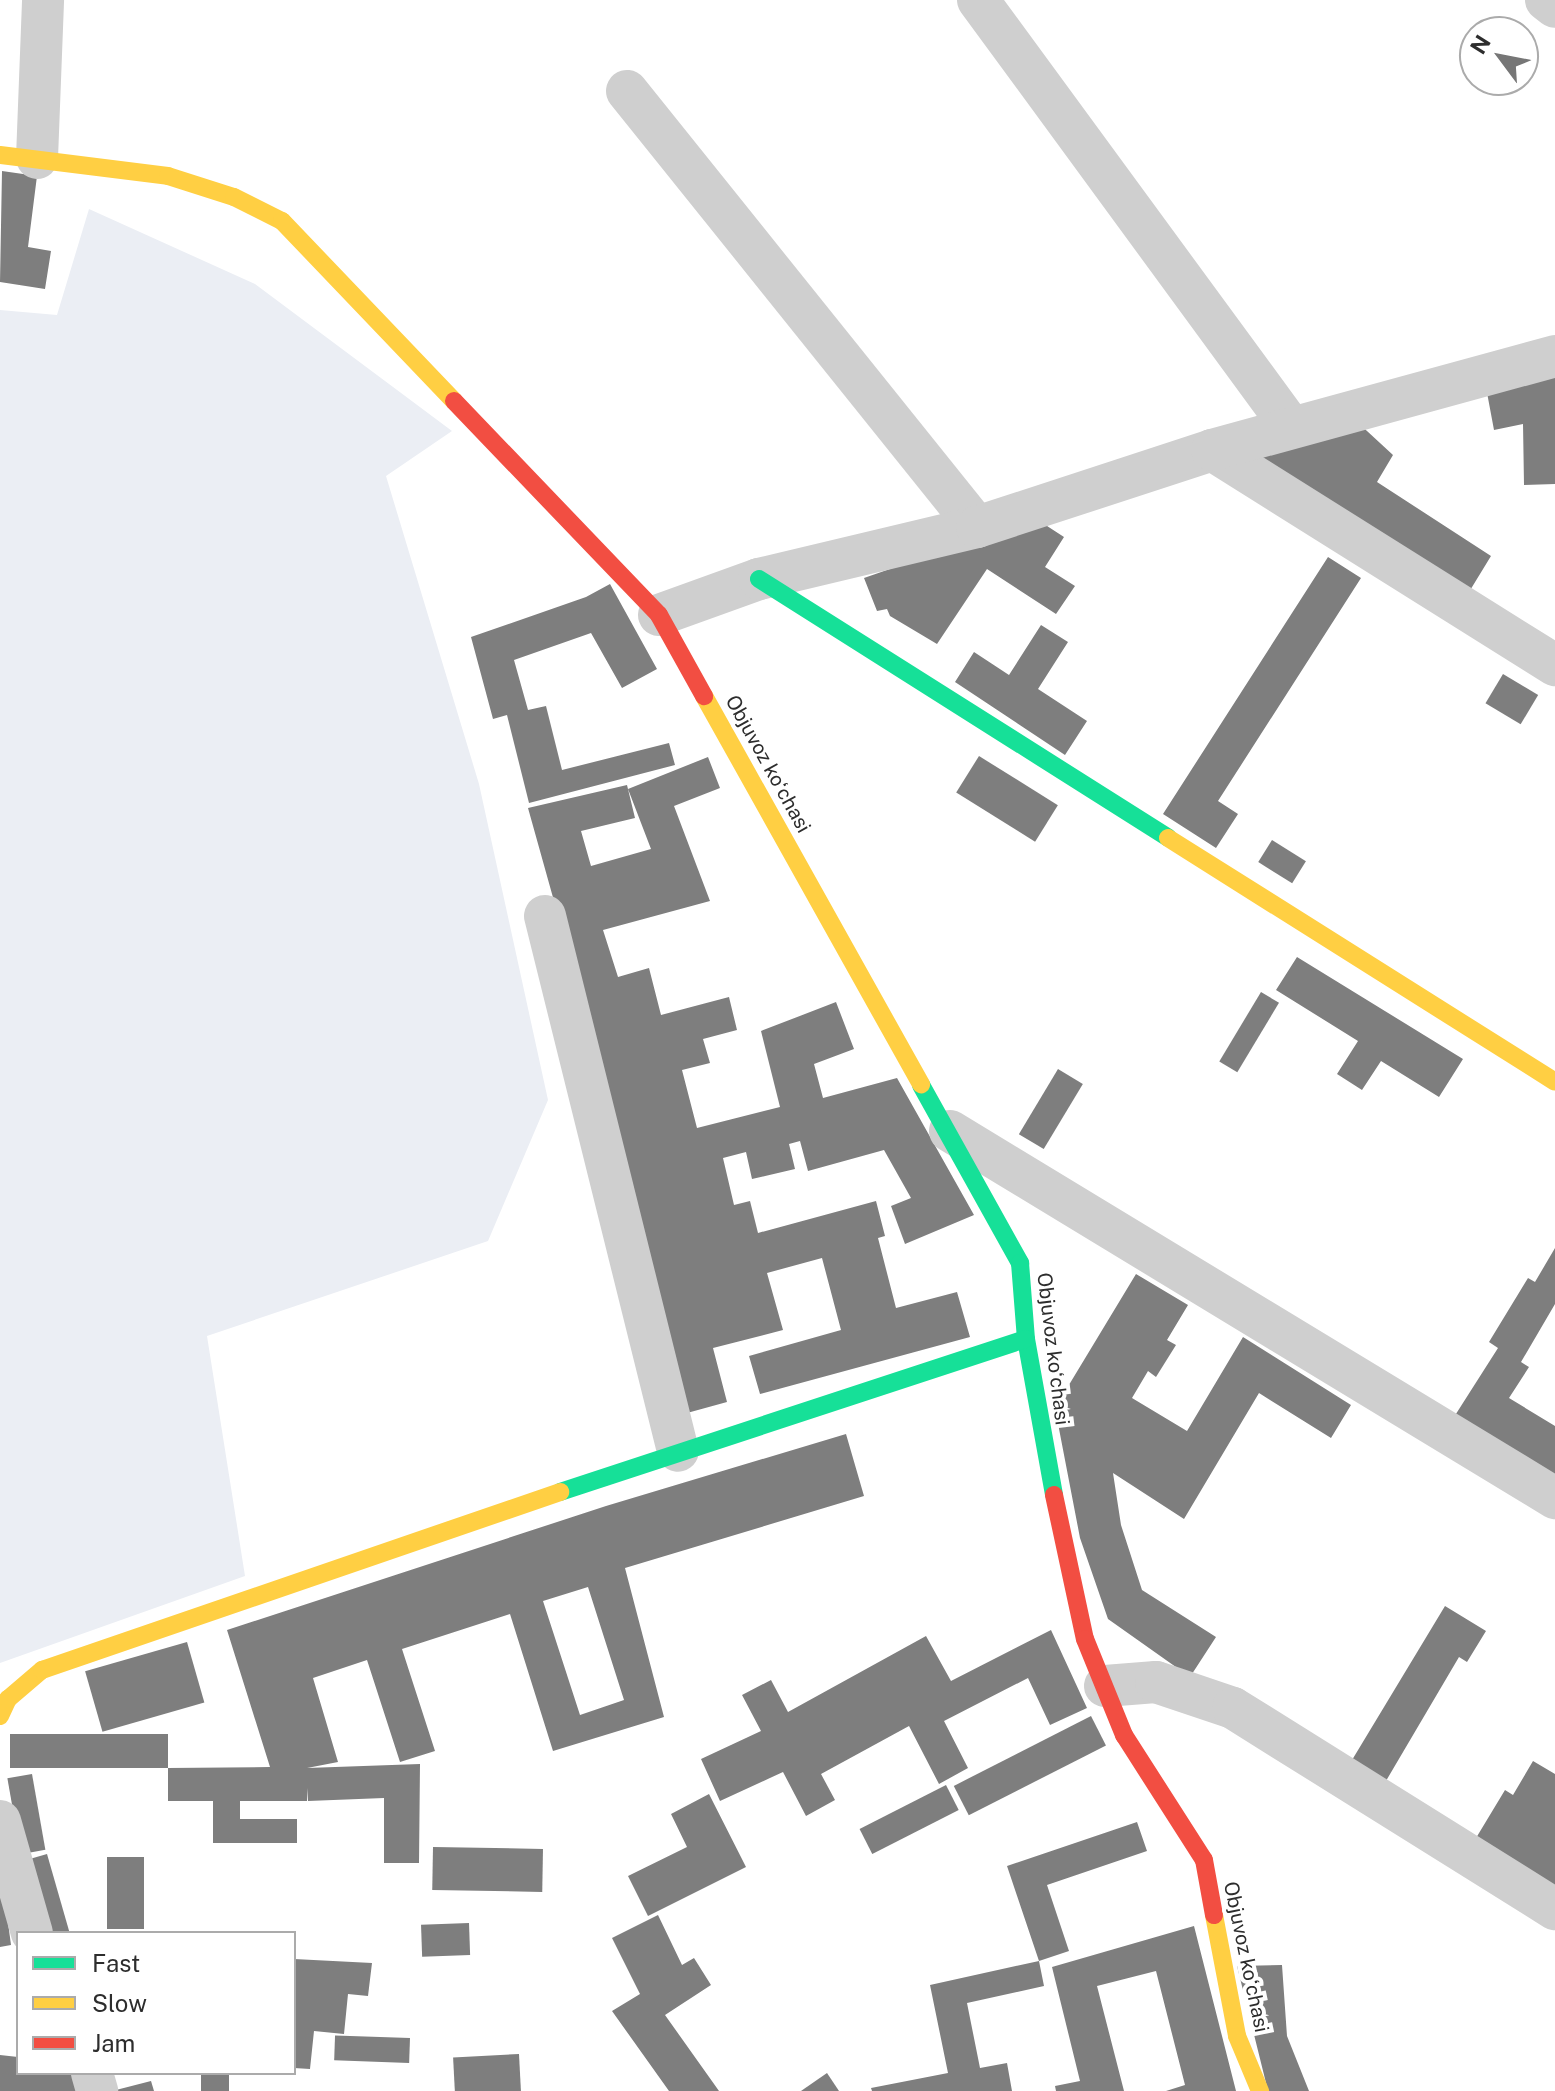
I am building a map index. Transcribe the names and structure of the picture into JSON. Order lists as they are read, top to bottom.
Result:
{
  "streets": {
    "street": ["Objuvoz koʻchasi"]
  },
  "legend": ["Fast", "Slow", "Jam"],
  "north": "top left"
}
